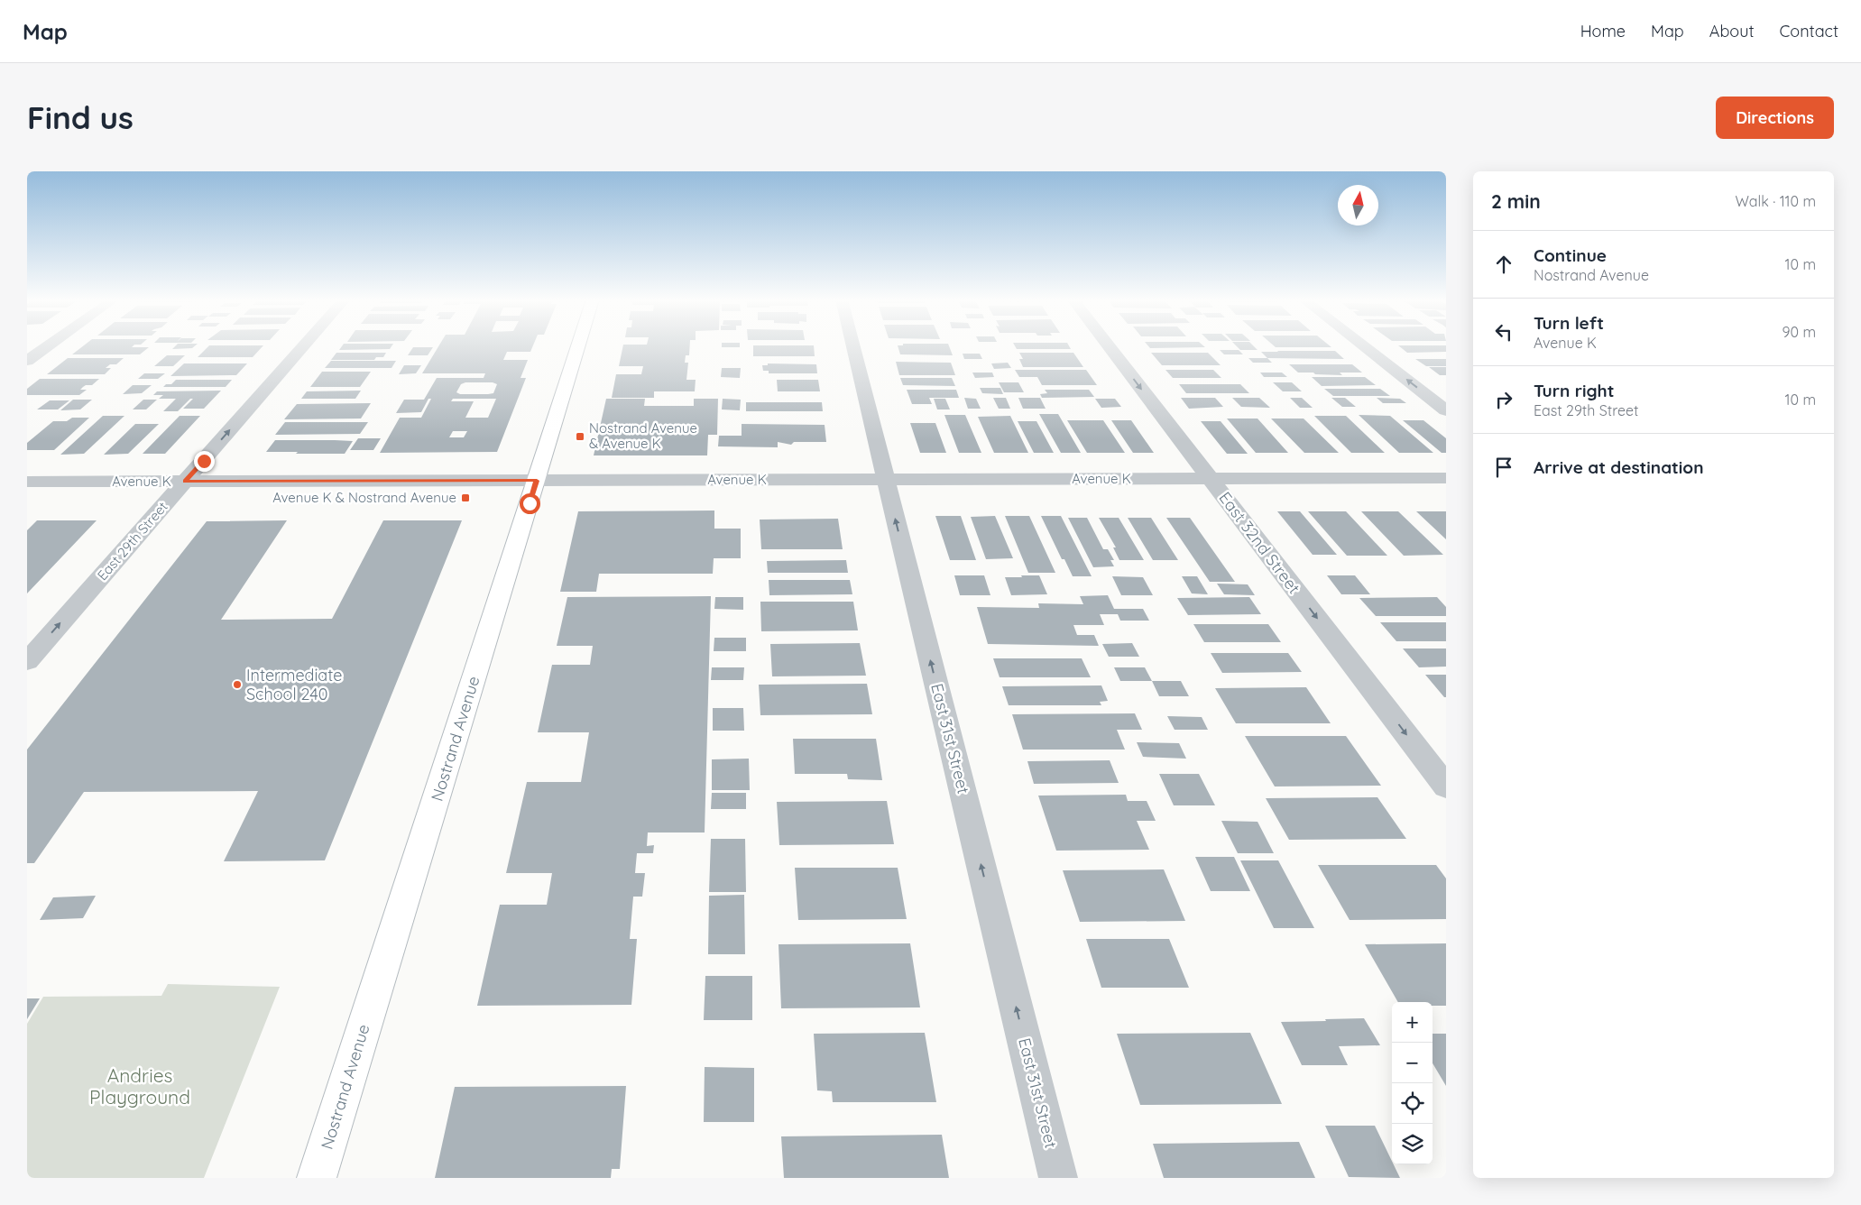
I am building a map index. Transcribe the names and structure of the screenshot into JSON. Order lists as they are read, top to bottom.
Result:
{
  "streets": {
    "main road": ["Nostrand Avenue"],
    "street": [
      "Avenue K",
      "East 29th Street",
      "East 32nd Street",
      "East 31st Street"
    ]
  },
  "crossings": [
    ["Avenue K", "East 29th Street"],
    ["Avenue K", "East 32nd Street"],
    ["Avenue K", "Nostrand Avenue"],
    ["Avenue K", "East 31st Street"]
  ],
  "one_way": ["East 29th Street", "East 32nd Street", "East 31st Street"],
  "parks": ["Andries Playground"],
  "places": {
    "transit": ["Nostrand Avenue & Avenue K", "Avenue K & Nostrand Avenue"],
    "other": ["Intermediate School 240"]
  },
  "north": "top",
  "page": {
    "header": "Map",
    "nav": [
      "Home",
      "Map",
      "About",
      "Contact"
    ],
    "buttons": "Directions",
    "title": "Find us",
    "heading": ["2 min", "Walk · 110 m"],
    "list": [
      ["Continue", "Nostrand Avenue", "10 m"],
      ["Turn left", "Avenue K", "90 m"],
      ["Turn right", "East 29th Street", "10 m"],
      "Arrive at destination"
    ],
    "map_buttons": ["+", "−"]
  }
}
